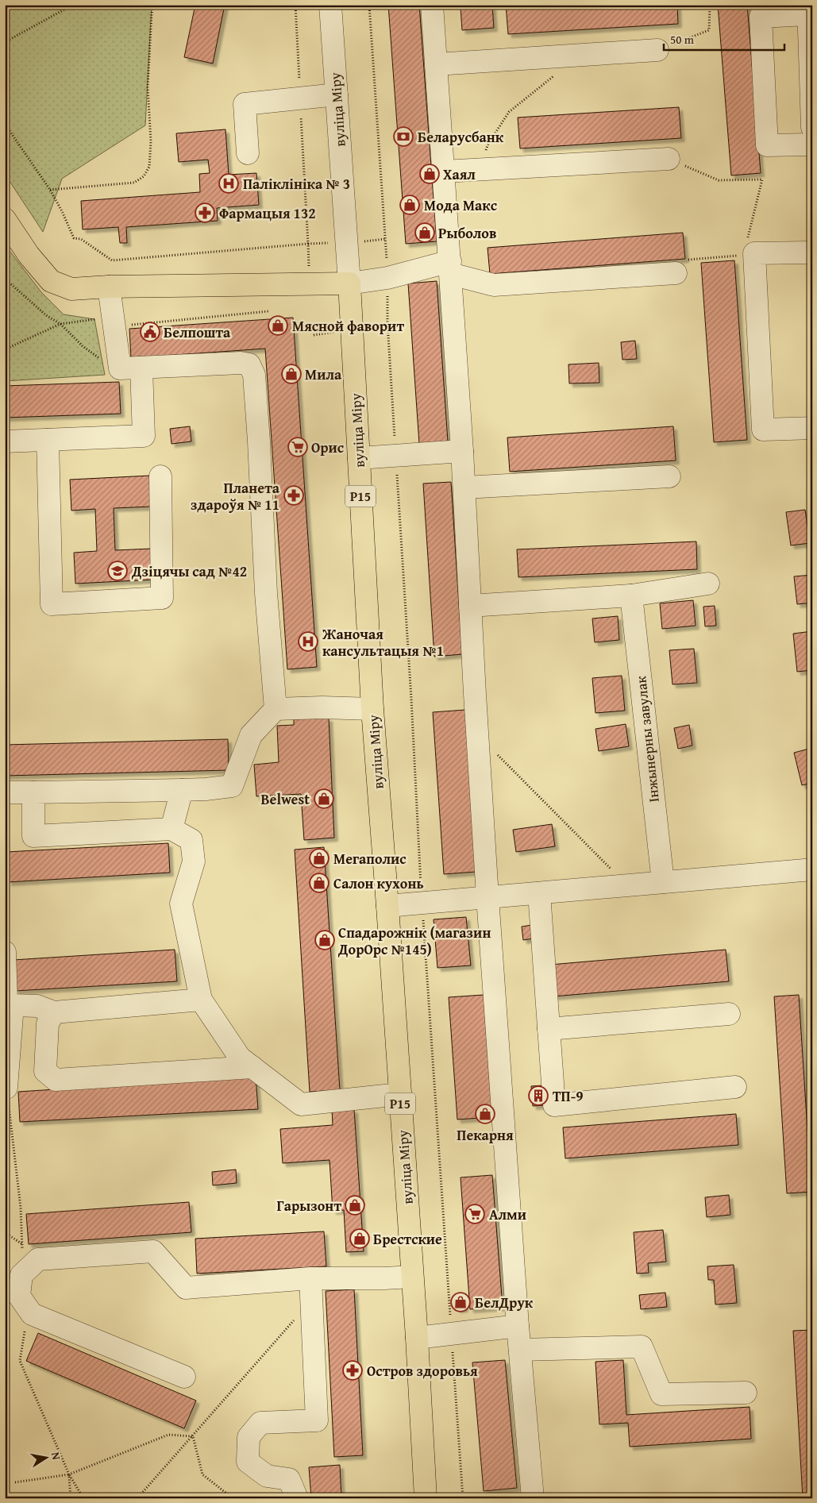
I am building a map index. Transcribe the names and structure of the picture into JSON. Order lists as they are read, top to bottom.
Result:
{
  "streets": {
    "main road": ["вуліца Міру", "Р15"],
    "street": ["Інжынерны завулак"]
  },
  "places": {
    "bank": ["Беларусбанк"],
    "shop": [
      "Хаял",
      "Мода Макс",
      "Рыболов",
      "Мясной фаворит",
      "Мила",
      "Belwest",
      "Мегаполис",
      "Салон кухонь",
      "Спадарожнік (магазин ДорОрс №145)",
      "Пекарня",
      "Гарызонт",
      "Брестские",
      "БелДрук"
    ],
    "hospital": ["Паліклініка № 3", "Жаночая кансультацыя №1"],
    "pharmacy": ["Фармацыя 132", "Планета здароўя № 11", "Остров здоровья"],
    "public building": ["Белпошта"],
    "supermarket": ["Орис", "Алми"],
    "school or university": ["Дзіцячы сад №42"],
    "building": ["ТП-9"]
  },
  "scale_bar": "50 m",
  "north": "right"
}
